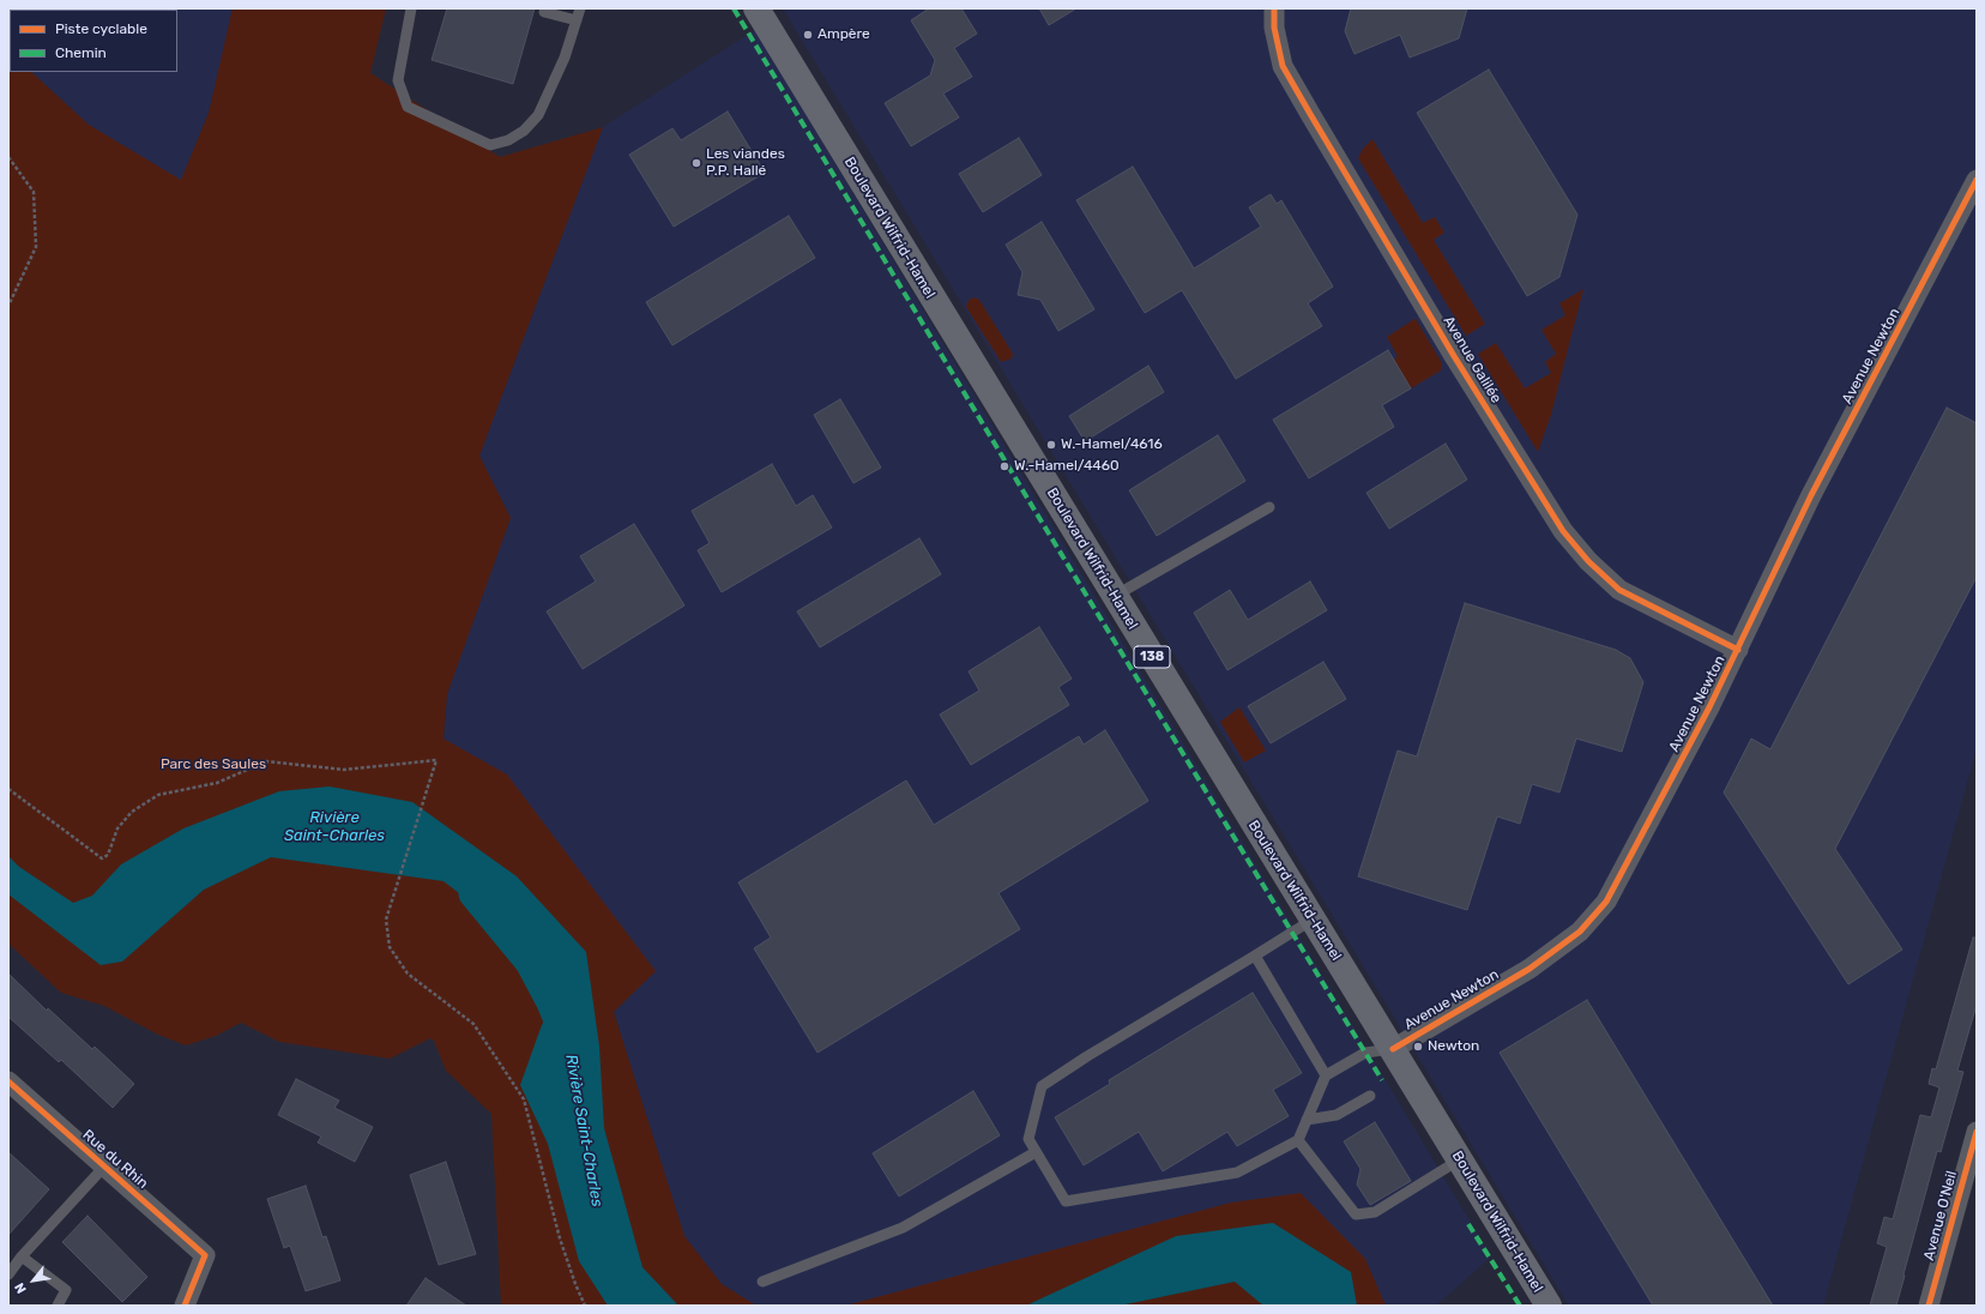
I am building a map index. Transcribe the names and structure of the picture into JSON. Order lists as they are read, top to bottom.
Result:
{
  "streets": {
    "main road": ["Boulevard Wilfrid-Hamel", "138"],
    "street": [
      "Avenue Newton",
      "Avenue Galilée",
      "Rue du Rhin",
      "Avenue O'Neil"
    ]
  },
  "crossings": [
    ["Boulevard Wilfrid-Hamel", "Avenue Newton"],
    ["Avenue Newton", "Avenue Galilée"]
  ],
  "water": ["Rivière Saint-Charles"],
  "parks": ["Parc des Saules"],
  "places": [
    "Ampère",
    "Les viandes P.P. Hallé",
    "W.-Hamel/4616",
    "W.-Hamel/4460",
    "Newton"
  ],
  "legend": ["Piste cyclable", "Chemin"],
  "north": "bottom left"
}
